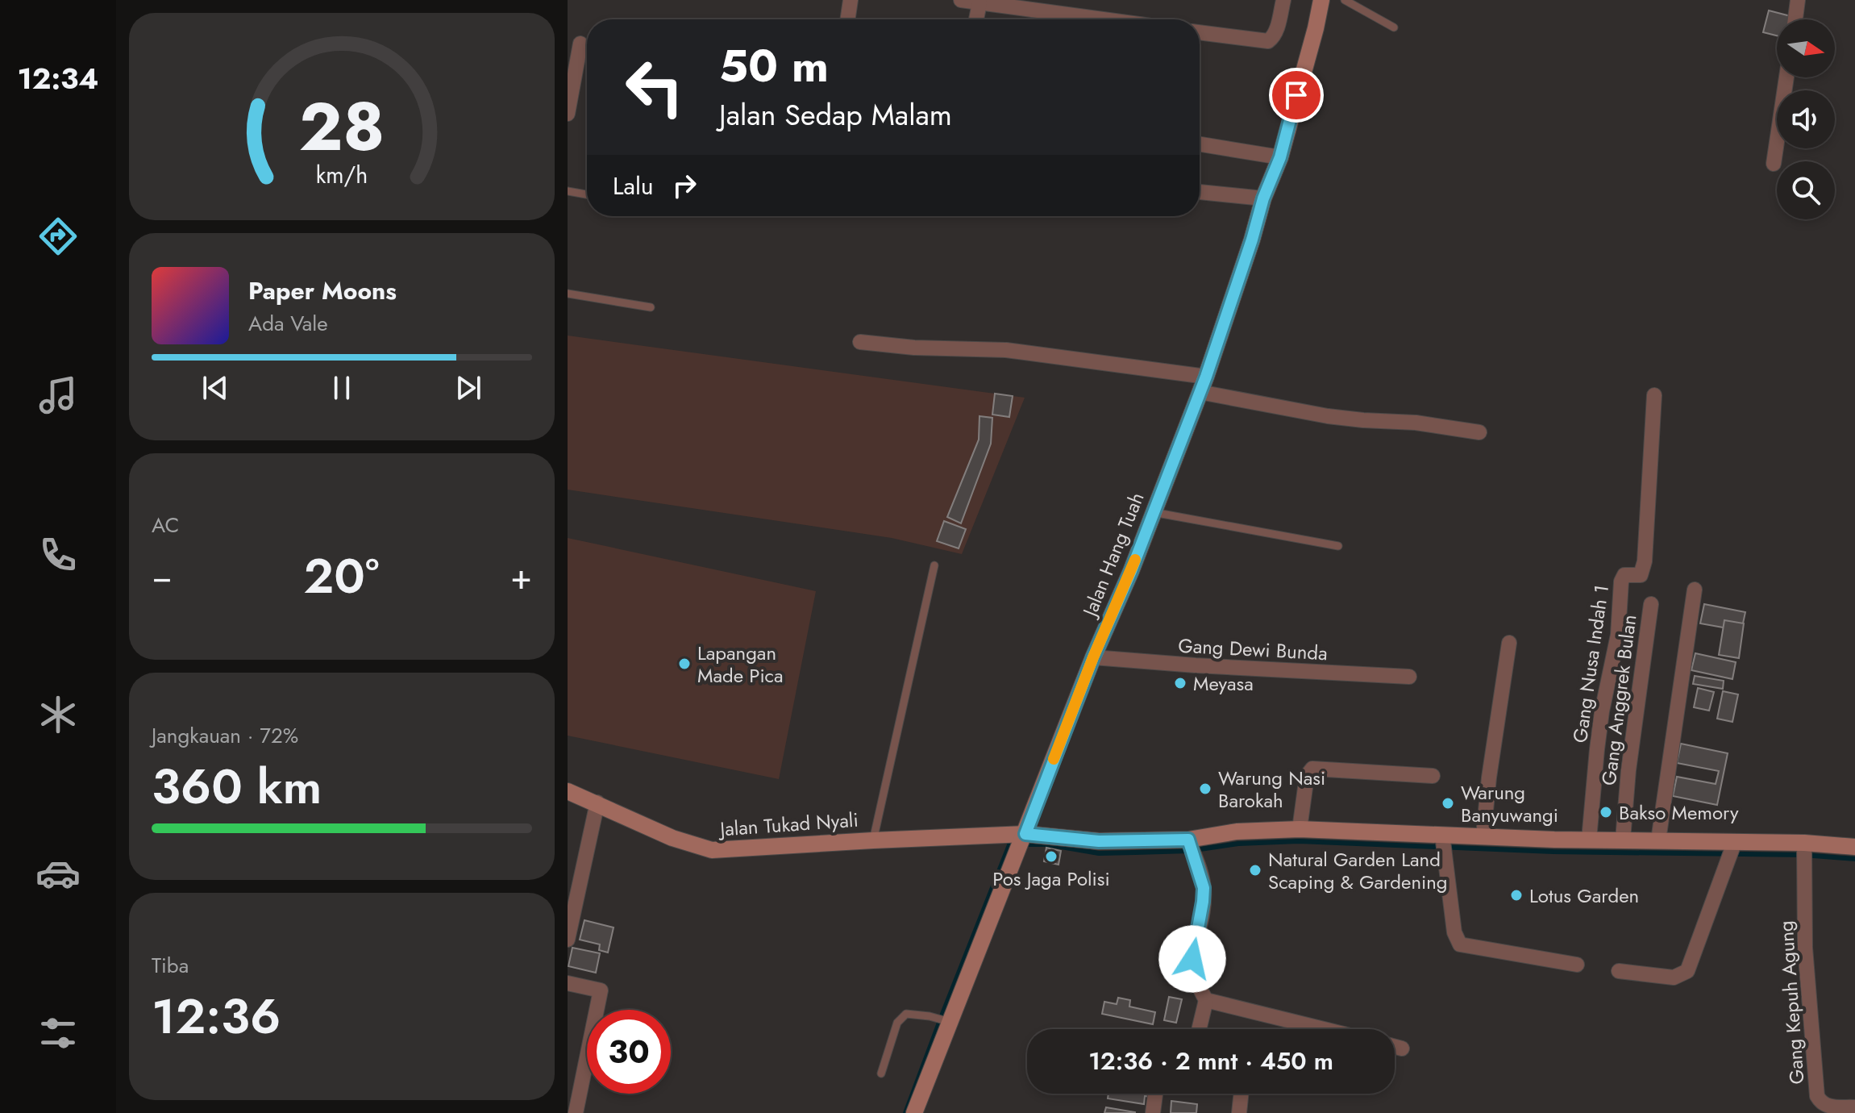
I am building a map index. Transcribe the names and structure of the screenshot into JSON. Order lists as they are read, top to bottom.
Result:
{
  "streets": {
    "street": [
      "Jalan Hang Tuah",
      "Gang Dewi Bunda",
      "Gang Nusa Indah 1",
      "Gang Anggrek Bulan",
      "Jalan Tukad Nyali",
      "Gang Kepuh Agung"
    ]
  },
  "crossings": [
    ["Jalan Hang Tuah", "Gang Dewi Bunda"],
    ["Jalan Hang Tuah", "Jalan Tukad Nyali"],
    ["Gang Nusa Indah 1", "Jalan Tukad Nyali"],
    ["Gang Anggrek Bulan", "Jalan Tukad Nyali"],
    ["Jalan Tukad Nyali", "Gang Kepuh Agung"]
  ],
  "places": [
    "Lapangan Made Pica",
    "Meyasa",
    "Warung Nasi Barokah",
    "Warung Banyuwangi",
    "Bakso Memory",
    "Pos Jaga Polisi",
    "Natural Garden Land Scaping & Gardening",
    "Lotus Garden"
  ],
  "north": "right",
  "page": {
    "tabs": "12:34",
    "turn": ["50 m", "Jalan Sedap Malam"],
    "then": "Lalu",
    "song": ["Paper Moons", "Ada Vale"],
    "tile": [
      "AC",
      ["Jangkauan · 72%", "360 km"],
      ["Tiba", "12:36"]
    ],
    "heat": ["−", "20°", "+"],
    "limit": "30",
    "trip": "12:36 · 2 mnt · 450 m",
    "gauge": ["28", "km/h"]
  }
}
